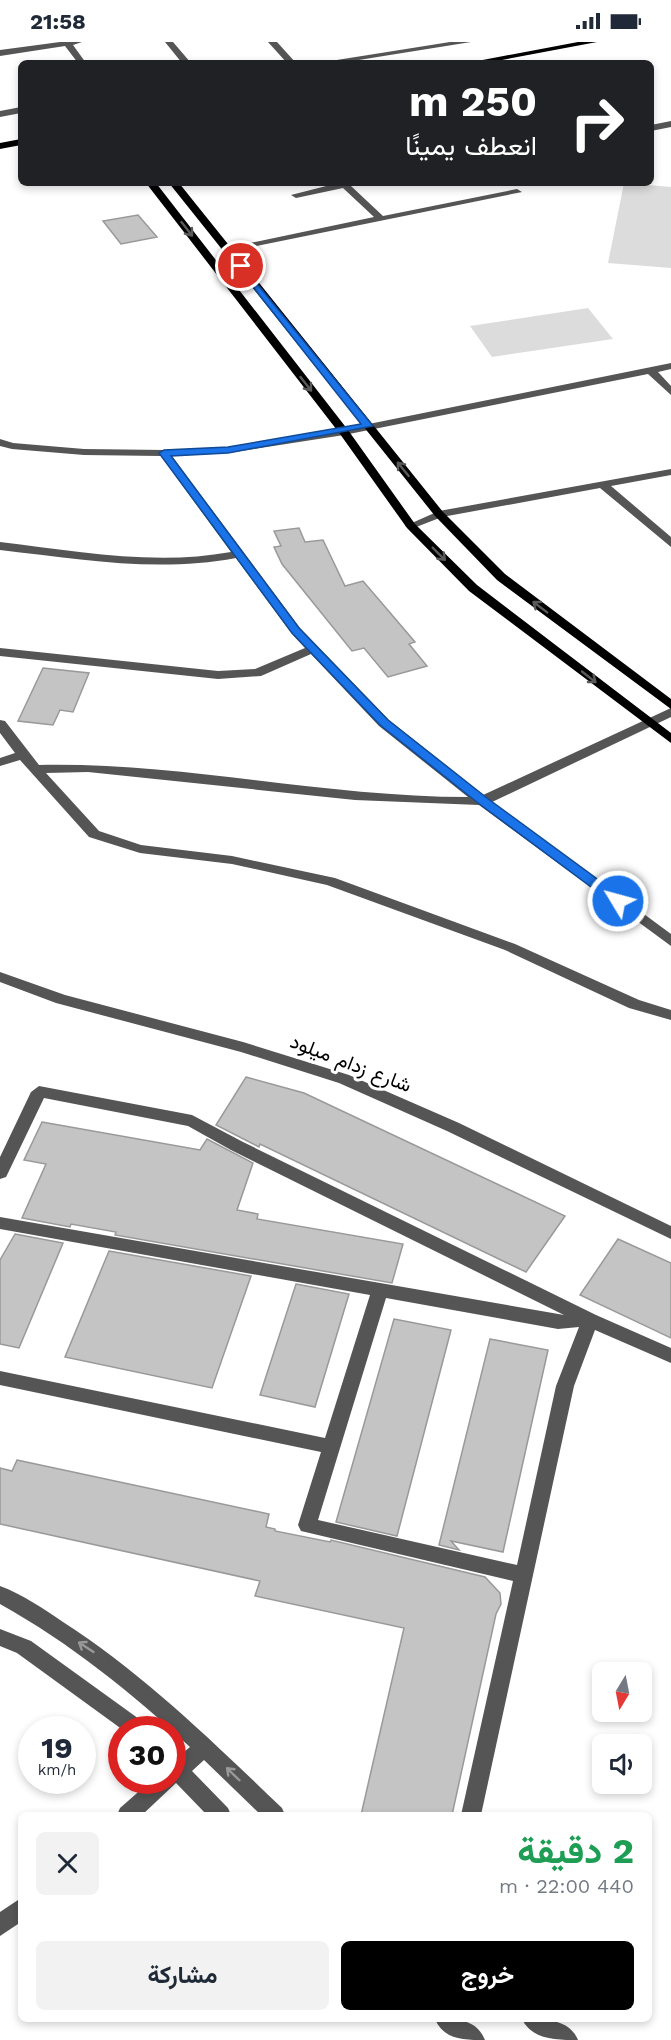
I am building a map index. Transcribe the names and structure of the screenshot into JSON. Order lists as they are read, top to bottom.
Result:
{
  "streets": {
    "street": ["شارع زدام ميلود"]
  },
  "north": "bottom",
  "page": {
    "status": "21:58",
    "turn": ["250 m", "انعطف يمينًا"],
    "speed": "19 km/h",
    "limit": "30",
    "heading": ["2 دقيقة", "440 m · 22:00"],
    "buttons": ["خروج", "مشاركة"]
  }
}
